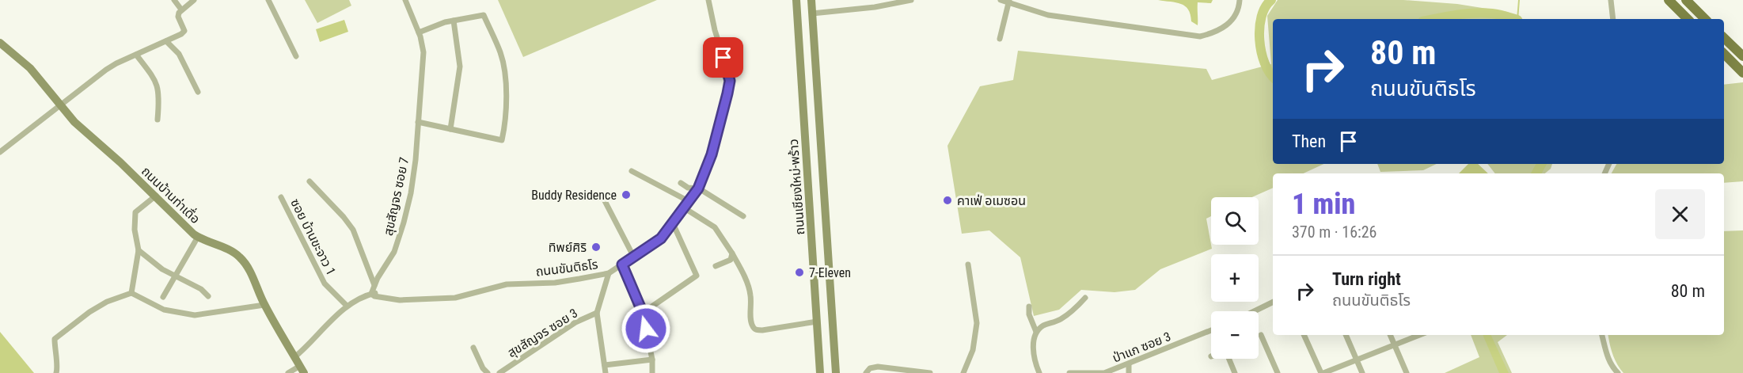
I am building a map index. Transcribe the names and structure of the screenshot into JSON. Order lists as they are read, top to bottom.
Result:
{
  "streets": {
    "main road": ["ถนนเชียงใหม่-พร้าว", "ถนนบ้านท่าเดื่อ"],
    "street": [
      "สุขสัญจร ซอย 7",
      "ซอย บ้านขะจาว 1",
      "ถนนขันติธโร",
      "สุขสัญจร ซอย 3",
      "ป่าแก ซอย 3"
    ]
  },
  "crossings": [
    ["สุขสัญจร ซอย 7", "ถนนขันติธโร"]
  ],
  "places": [
    "Buddy Residence",
    "คาเฟ่ อเมซอน",
    "ทิพย์ศิริ",
    "7-Eleven"
  ],
  "page": {
    "turn": ["80 m", "ถนนขันติธโร"],
    "then": "Then",
    "heading": ["1 min", "370 m · 16:26"],
    "map_buttons": ["+", "−"],
    "list": [
      {
        "name": "Turn right",
        "note": "ถนนขันติธโร",
        "value": "80 m"
      }
    ]
  }
}
